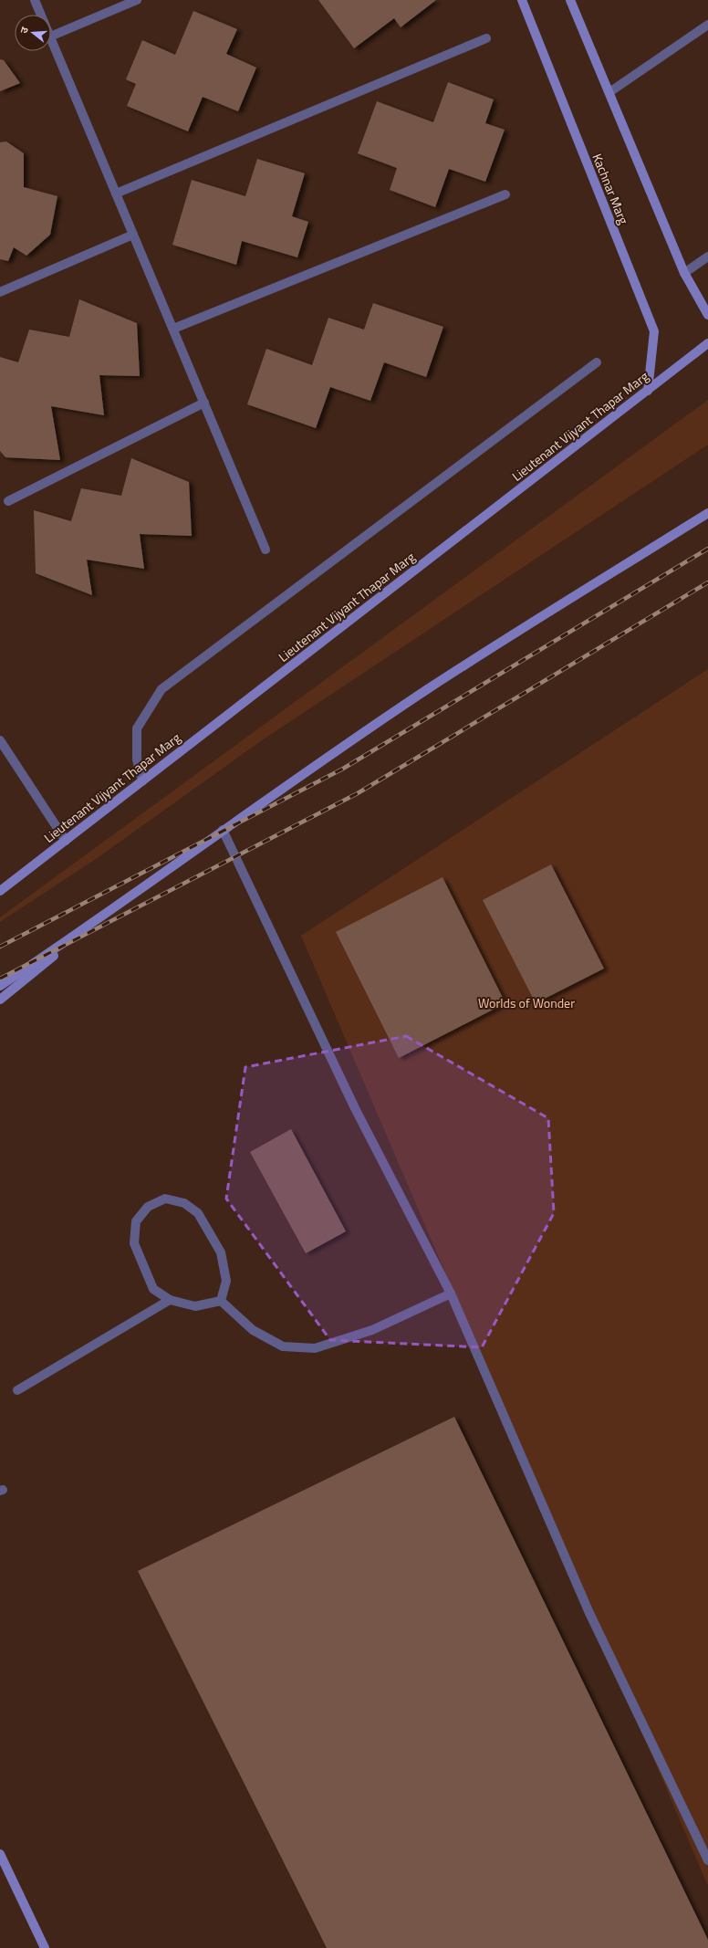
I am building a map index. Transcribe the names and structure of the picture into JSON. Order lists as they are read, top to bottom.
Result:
{
  "streets": {
    "main road": ["Kachnar Marg", "Lieutenant Vijyant Thapar Marg"]
  },
  "crossings": [
    ["Kachnar Marg", "Lieutenant Vijyant Thapar Marg"]
  ],
  "parks": ["Worlds of Wonder"],
  "north": "left"
}
